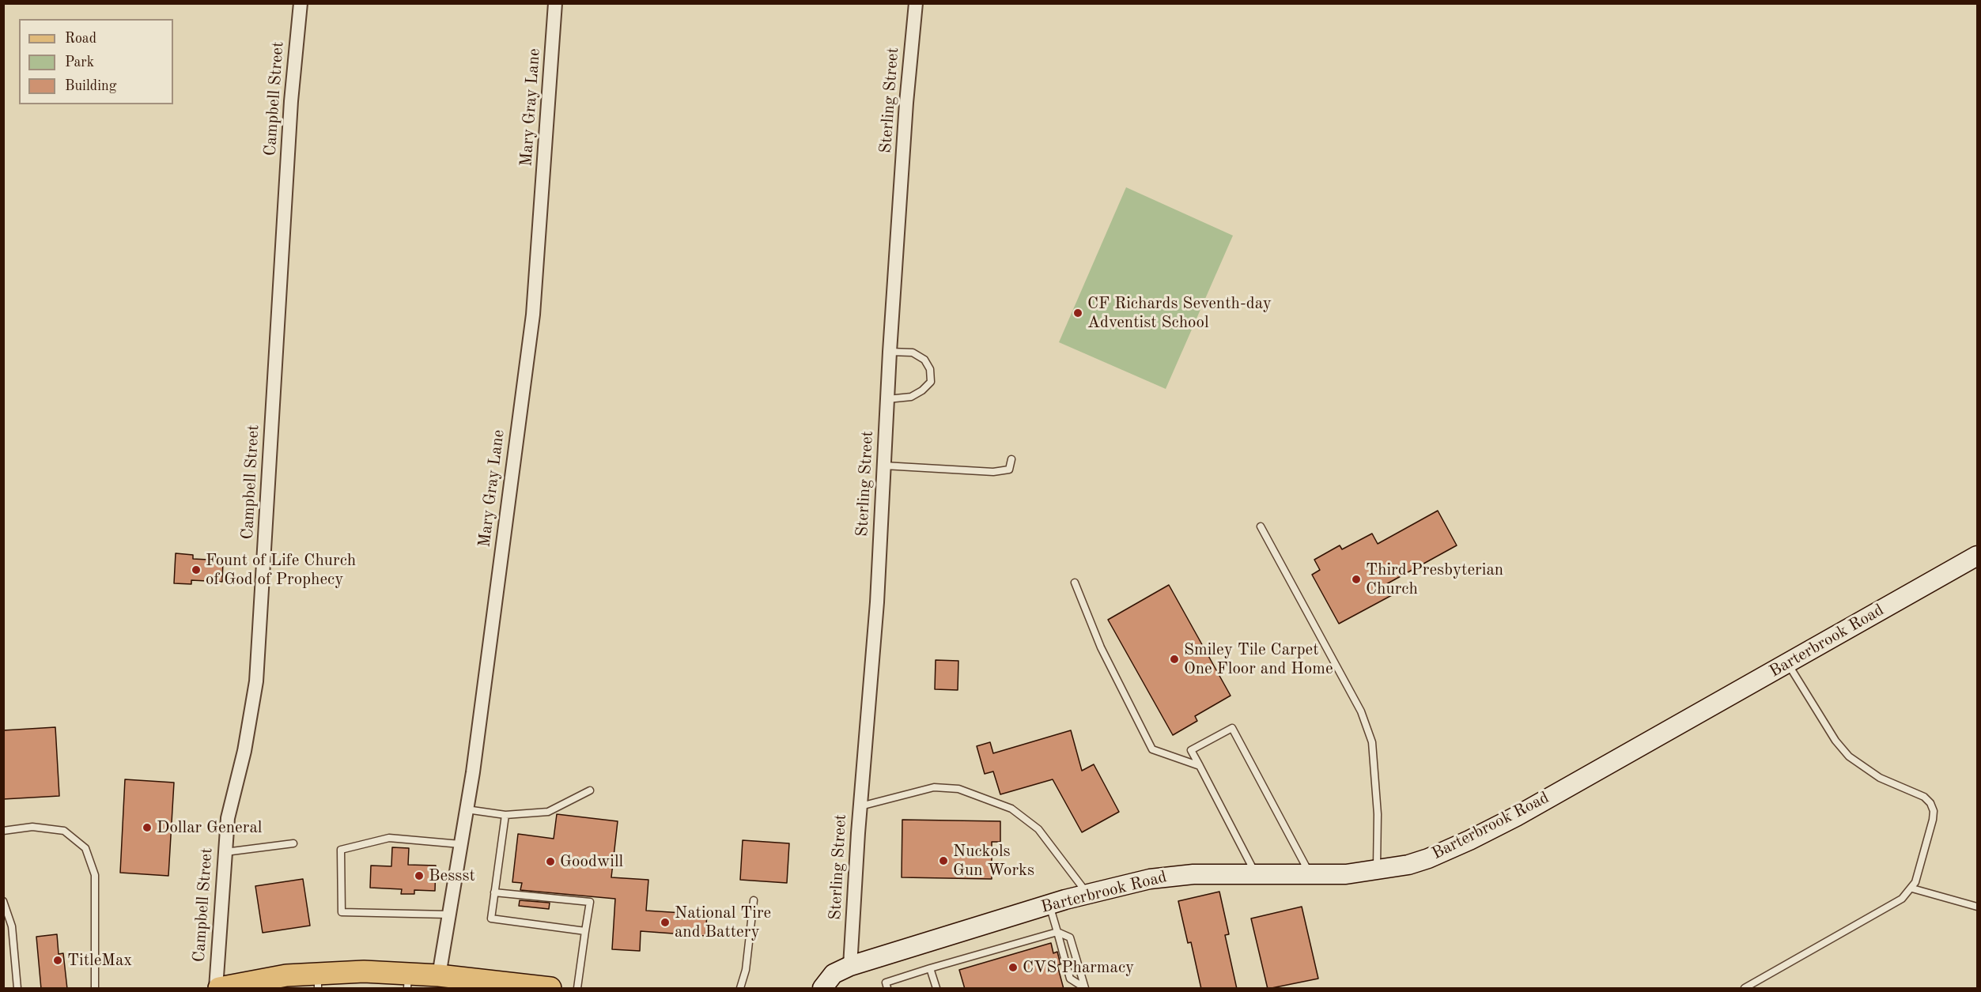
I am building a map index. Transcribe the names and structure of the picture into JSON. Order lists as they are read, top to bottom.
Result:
{
  "streets": {
    "street": [
      "Campbell Street",
      "Sterling Street",
      "Mary Gray Lane",
      "Barterbrook Road"
    ]
  },
  "crossings": [
    ["Sterling Street", "Barterbrook Road"]
  ],
  "places": [
    "CF Richards Seventh-day Adventist School",
    "Fount of Life Church of God of Prophecy",
    "Third Presbyterian Church",
    "Smiley Tile Carpet One Floor and Home",
    "Dollar General",
    "Nuckols Gun Works",
    "Goodwill",
    "Bessst",
    "National Tire and Battery",
    "TitleMax",
    "CVS Pharmacy"
  ],
  "legend": ["Road", "Park", "Building"]
}
